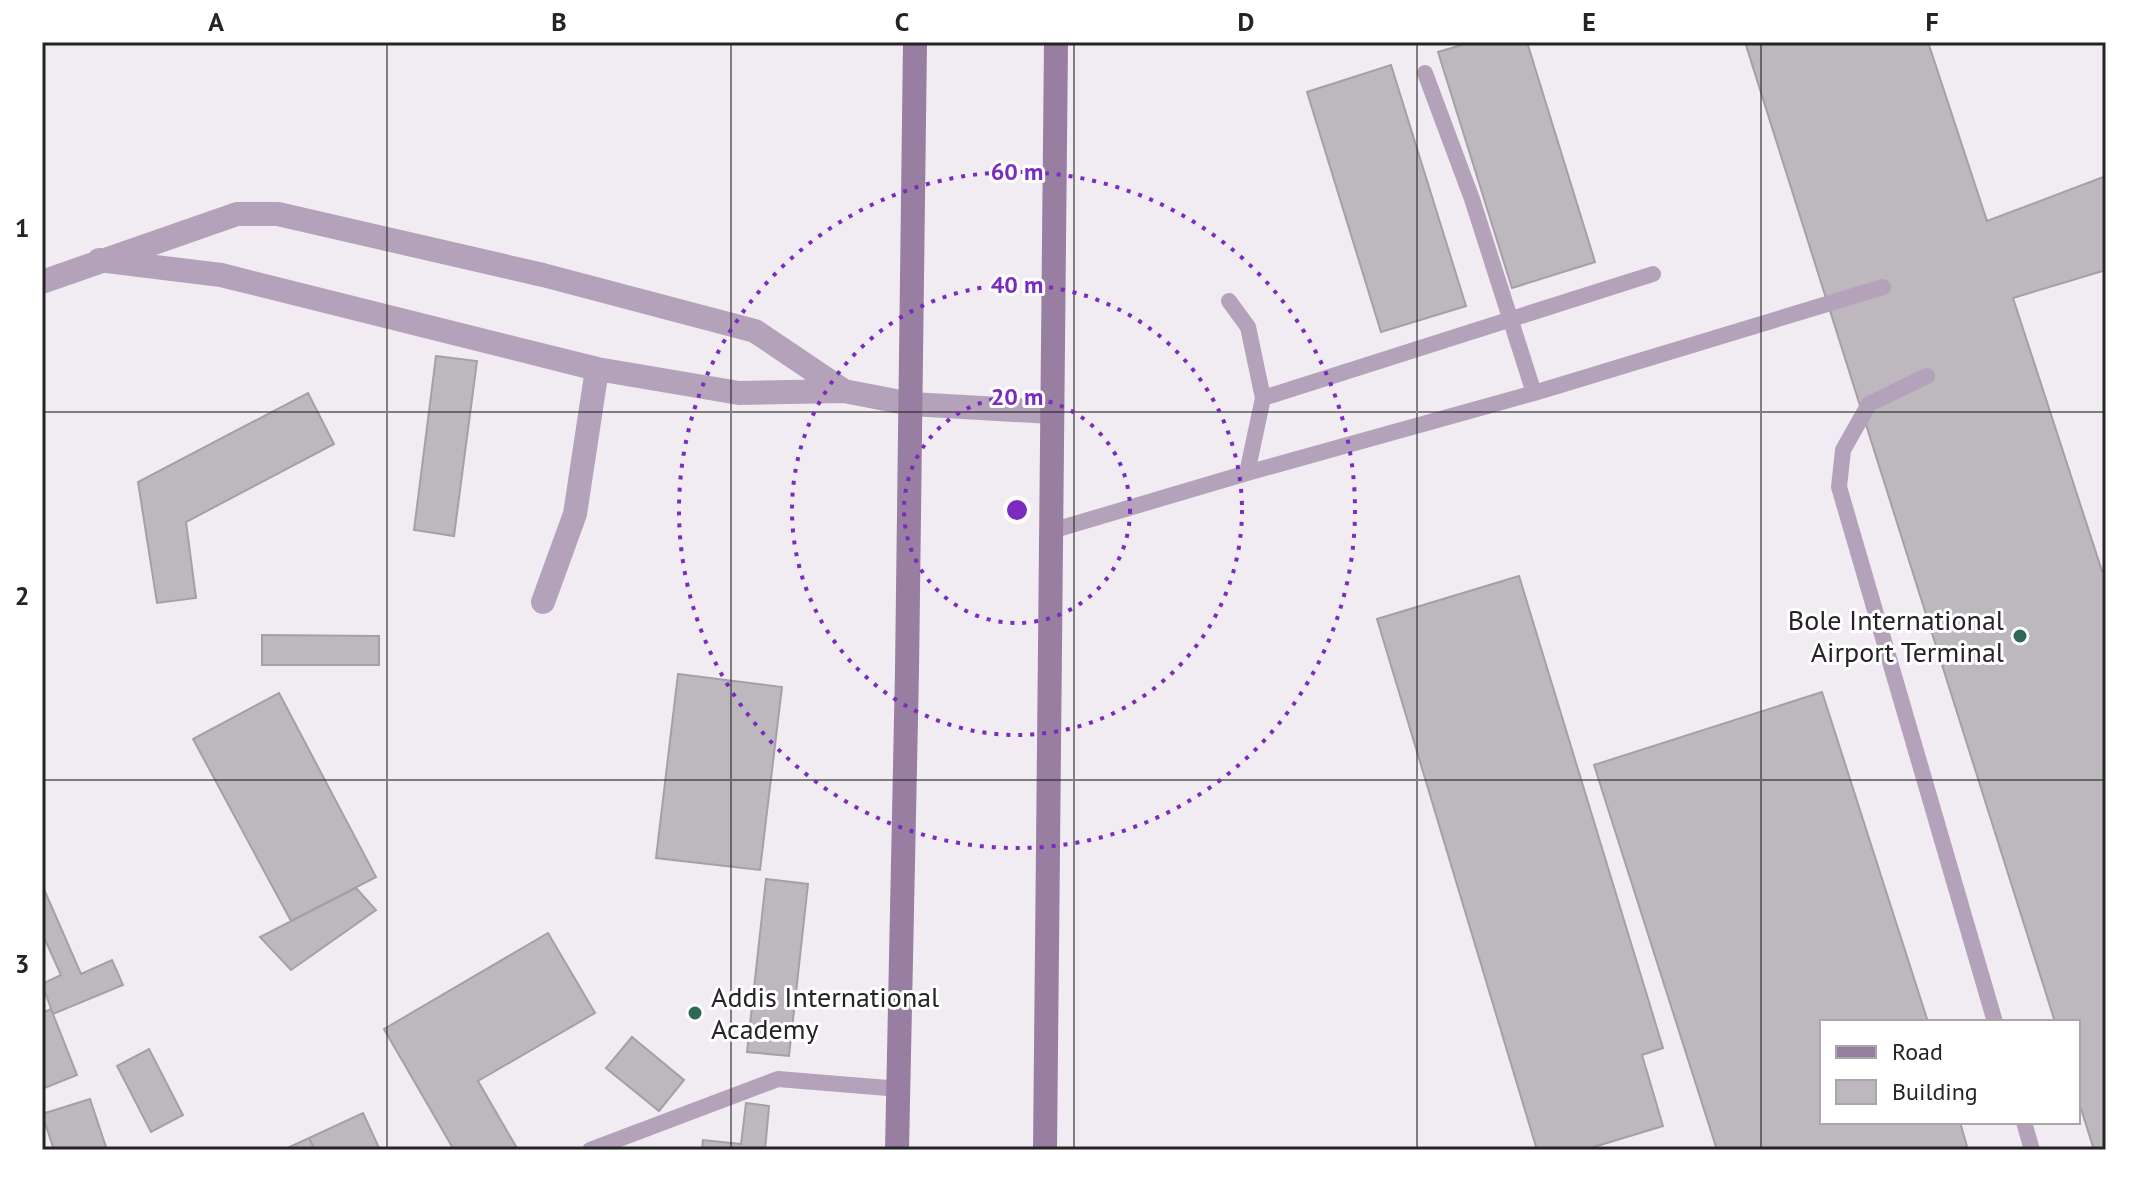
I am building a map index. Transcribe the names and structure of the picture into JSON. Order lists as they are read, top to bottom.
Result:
{
  "places": ["Bole International Airport Terminal", "Addis International Academy"],
  "legend": ["Road", "Building"],
  "grid": {
    "columns": [
      "A",
      "B",
      "C",
      "D",
      "E",
      "F"
    ],
    "rows": ["1", "2", "3"]
  },
  "rings": ["60 m", "40 m", "20 m"]
}
